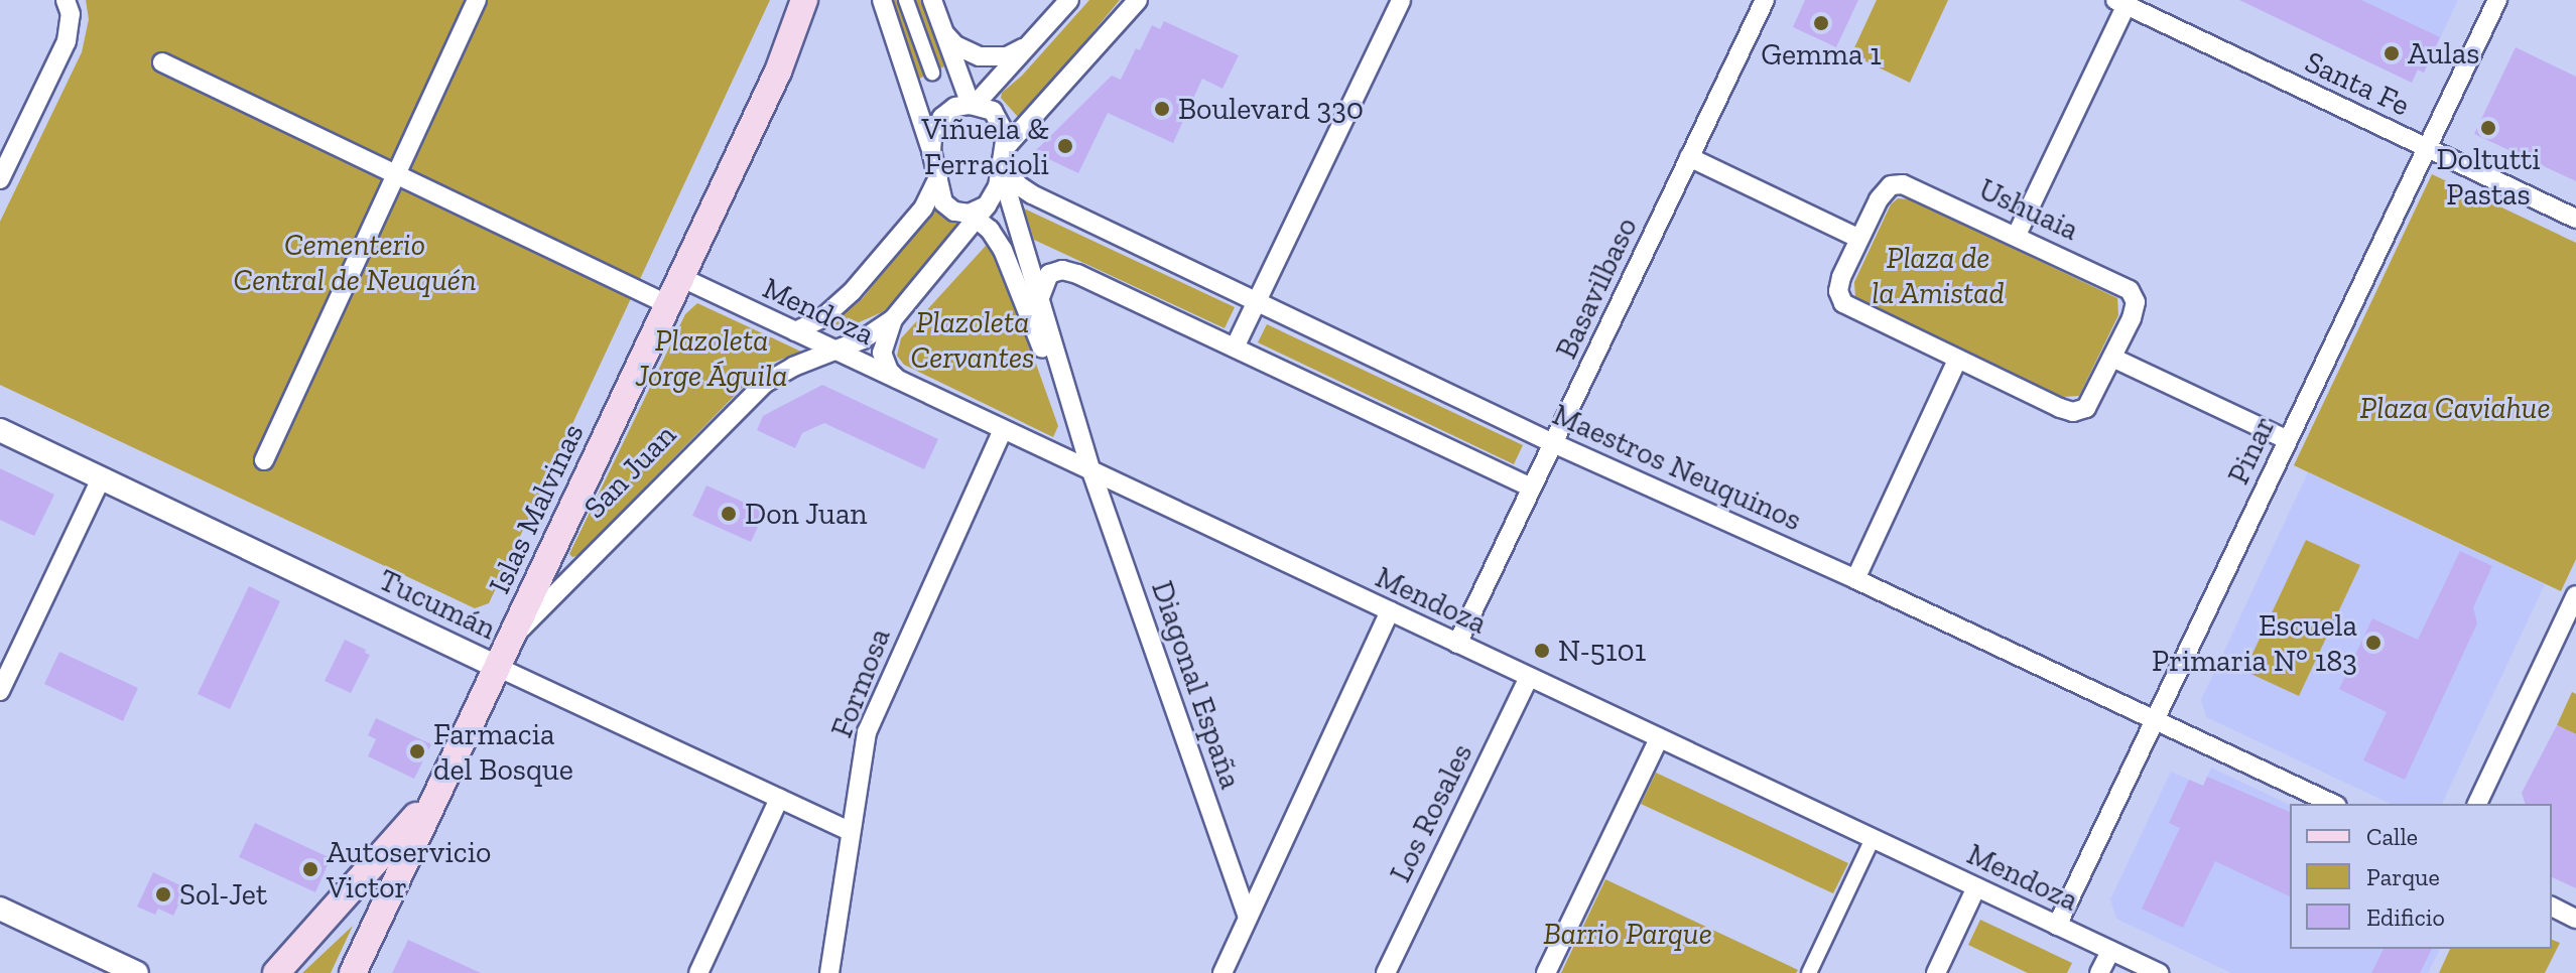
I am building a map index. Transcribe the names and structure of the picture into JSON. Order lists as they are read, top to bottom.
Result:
{
  "streets": {
    "main road": ["Islas Malvinas"],
    "street": [
      "Santa Fe",
      "Ushuaia",
      "Basavilbaso",
      "Mendoza",
      "Pinar",
      "Maestros Neuquinos",
      "San Juan",
      "Tucumán",
      "Formosa",
      "Diagonal España",
      "Los Rosales"
    ]
  },
  "crossings": [
    ["Santa Fe", "Pinar"],
    ["Basavilbaso", "Mendoza"],
    ["Basavilbaso", "Maestros Neuquinos"],
    ["Mendoza", "Pinar"],
    ["Mendoza", "San Juan"],
    ["Mendoza", "Islas Malvinas"],
    ["Mendoza", "Formosa"],
    ["Mendoza", "Diagonal España"],
    ["Mendoza", "Los Rosales"],
    ["Pinar", "Maestros Neuquinos"],
    ["Maestros Neuquinos", "San Juan"],
    ["Maestros Neuquinos", "Diagonal España"],
    ["San Juan", "Islas Malvinas"],
    ["San Juan", "Diagonal España"],
    ["Islas Malvinas", "Tucumán"],
    ["Tucumán", "Formosa"]
  ],
  "parks": [
    "Cementerio Central de Neuquén",
    "Plaza de la Amistad",
    "Plazoleta Cervantes",
    "Plazoleta Jorge Águila",
    "Plaza Caviahue",
    "Barrio Parque"
  ],
  "places": [
    "Gemma 1",
    "Aulas",
    "Boulevard 330",
    "Doltutti Pastas",
    "Viñuela & Ferracioli",
    "Don Juan",
    "Escuela Primaria N° 183",
    "N-5101",
    "Farmacia del Bosque",
    "Autoservicio Victor",
    "Sol-Jet"
  ],
  "legend": ["Calle", "Parque", "Edificio"]
}
